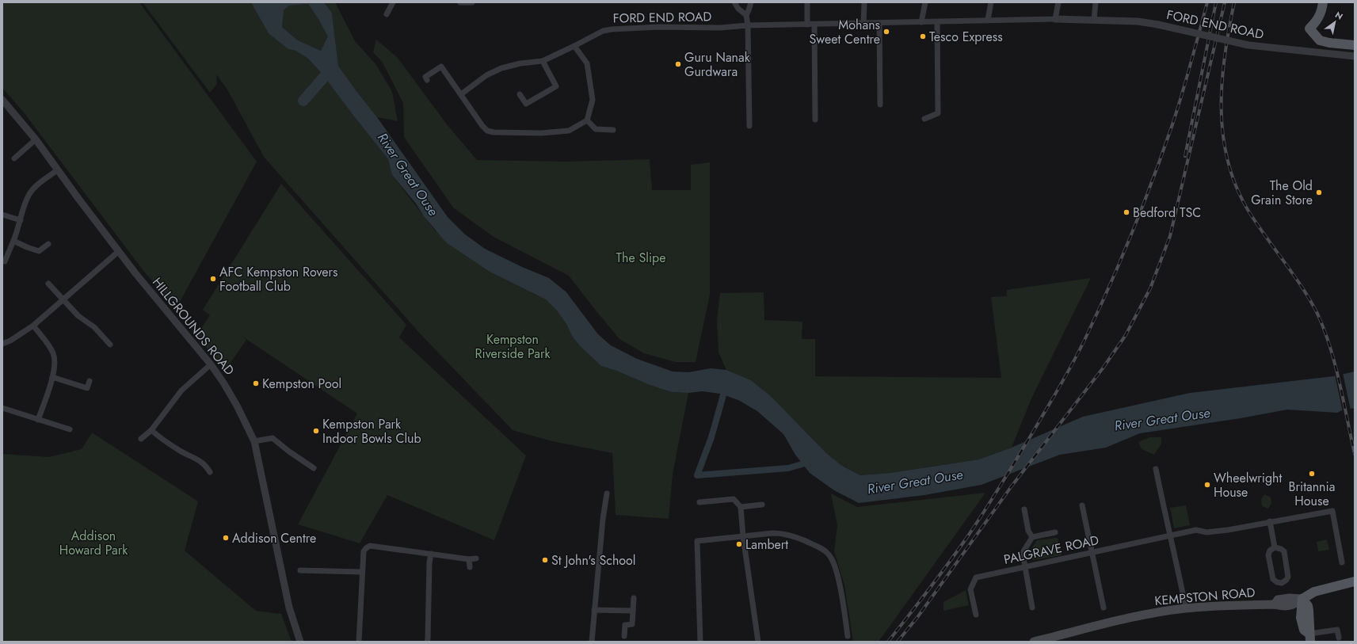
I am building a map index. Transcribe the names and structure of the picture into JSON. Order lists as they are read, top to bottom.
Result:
{
  "streets": {
    "main road": ["KEMPSTON ROAD"],
    "street": ["FORD END ROAD", "HILLGROUNDS ROAD", "PALGRAVE ROAD"]
  },
  "water": ["River Great Ouse"],
  "parks": ["The Slipe", "Kempston Riverside Park", "Addison Howard Park"],
  "places": [
    "Mohans Sweet Centre",
    "Tesco Express",
    "Guru Nanak Gurdwara",
    "The Old Grain Store",
    "Bedford TSC",
    "AFC Kempston Rovers Football Club",
    "Kempston Pool",
    "Kempston Park Indoor Bowls Club",
    "Britannia House",
    "Wheelwright House",
    "Addison Centre",
    "Lambert",
    "St John's School"
  ],
  "north": "top right"
}
